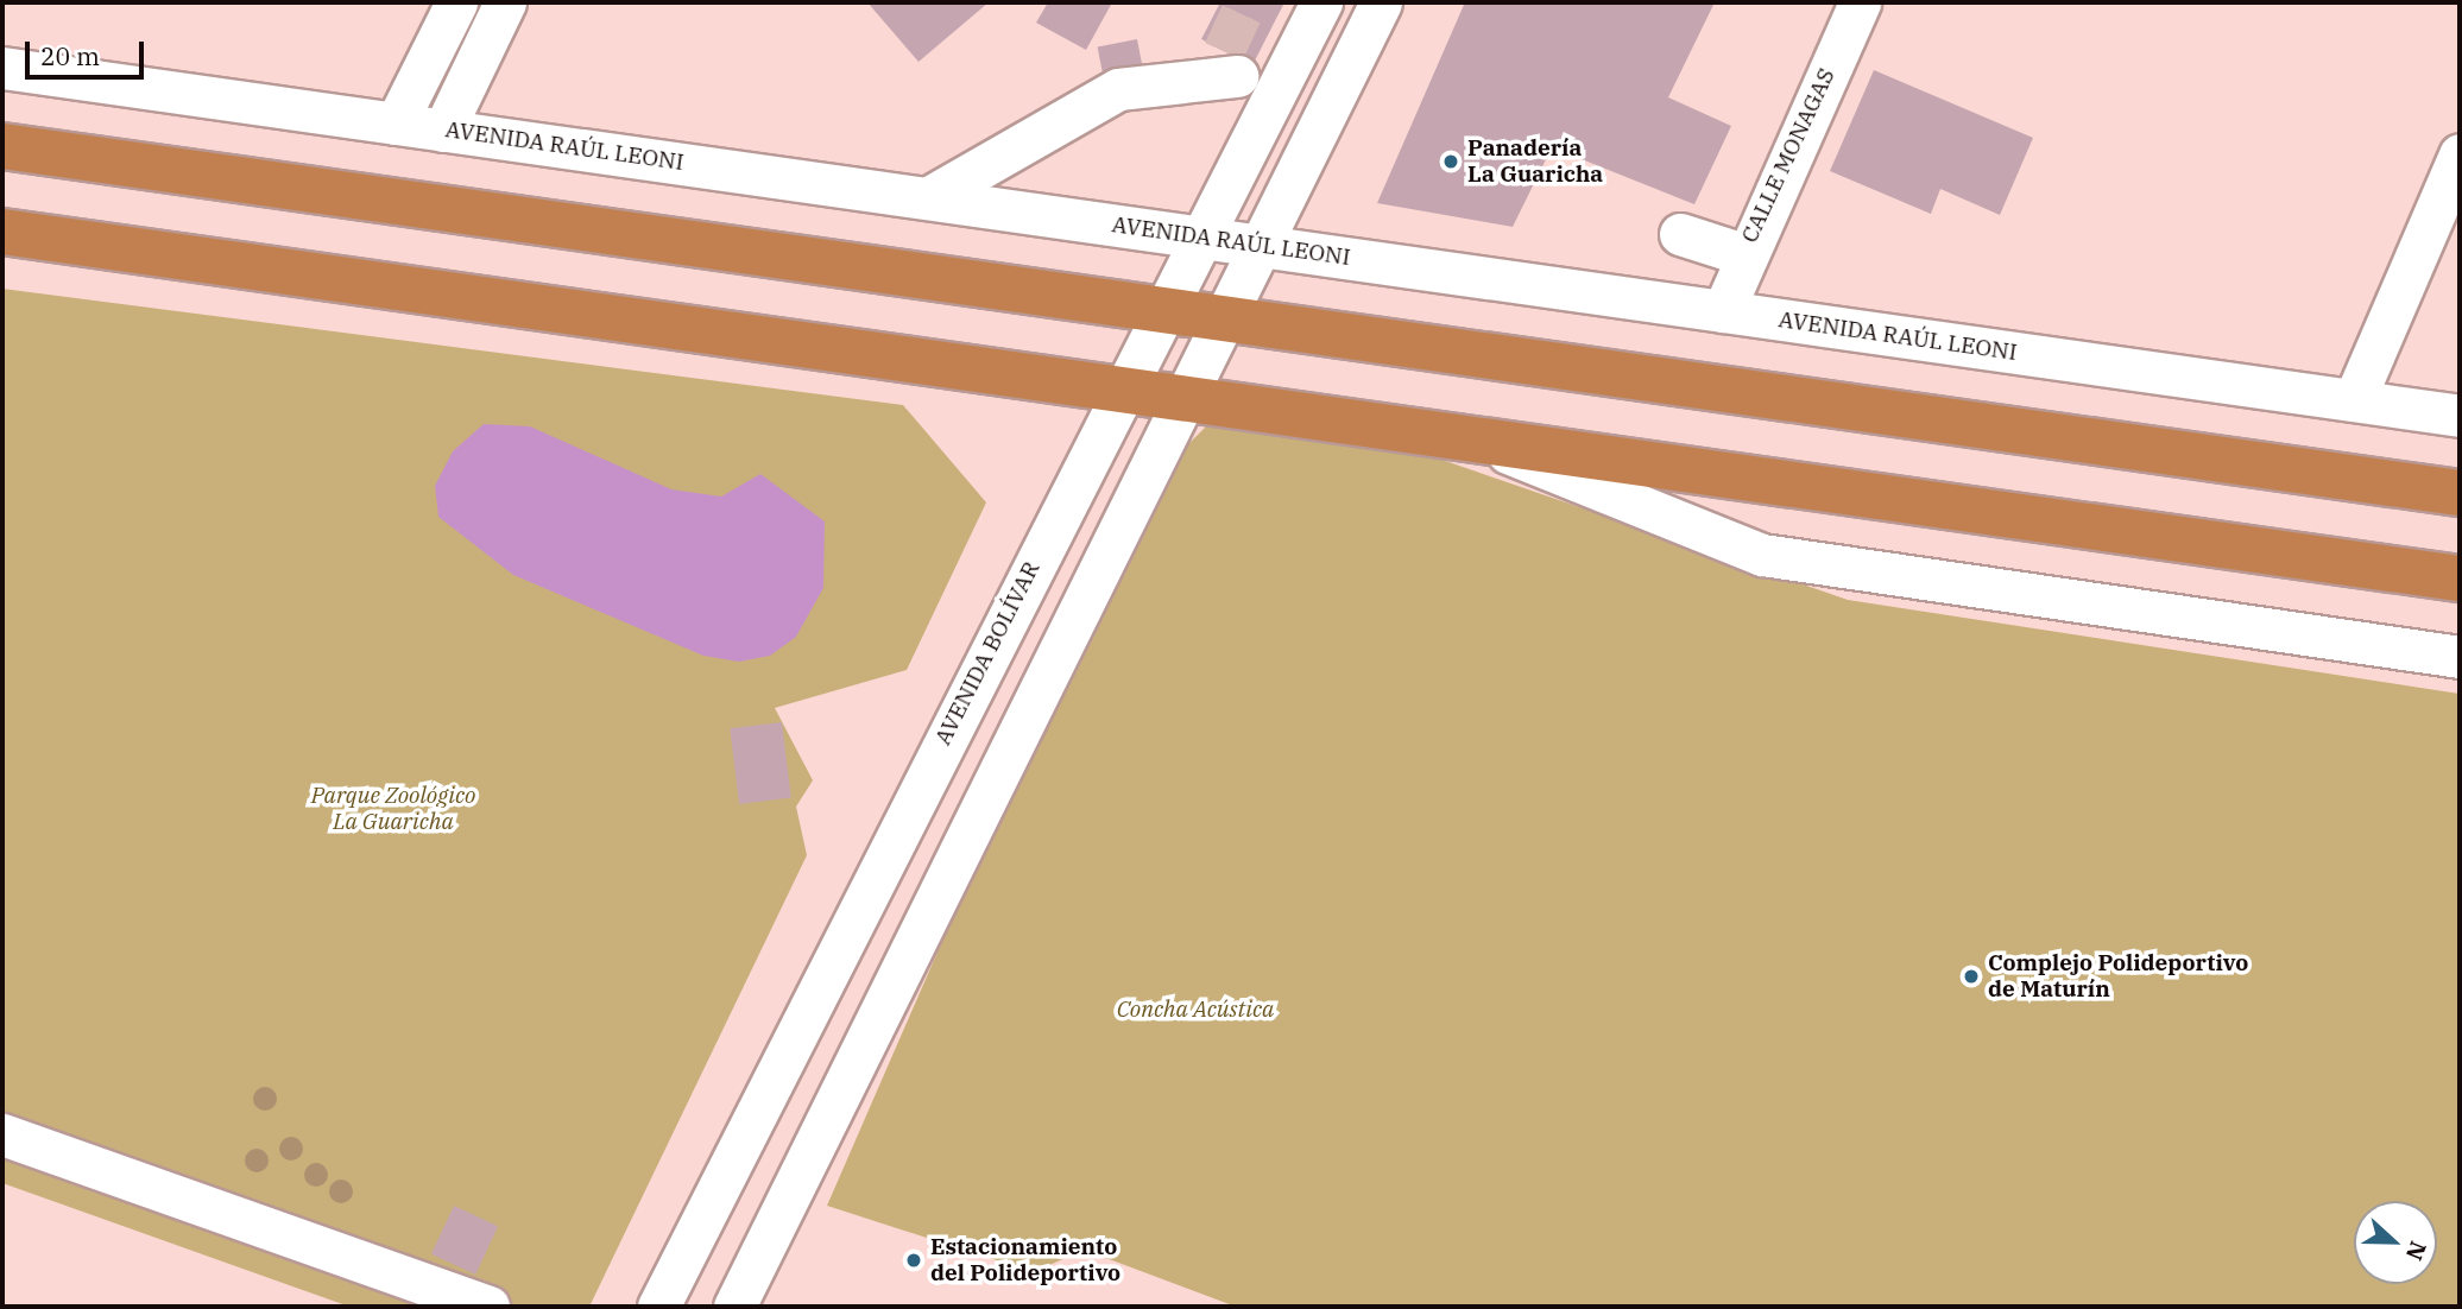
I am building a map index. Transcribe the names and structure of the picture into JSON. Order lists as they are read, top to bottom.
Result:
{
  "streets": {
    "street": ["AVENIDA RAÚL LEONI", "CALLE MONAGAS", "AVENIDA BOLÍVAR"]
  },
  "crossings": [
    ["AVENIDA RAÚL LEONI", "CALLE MONAGAS"],
    ["AVENIDA RAÚL LEONI", "AVENIDA BOLÍVAR"]
  ],
  "parks": ["Parque Zoológico La Guaricha", "Concha Acústica"],
  "places": ["Panadería La Guaricha", "Complejo Polideportivo de Maturín", "Estacionamiento del Polideportivo"],
  "scale_bar": "20 m",
  "north": "right"
}
